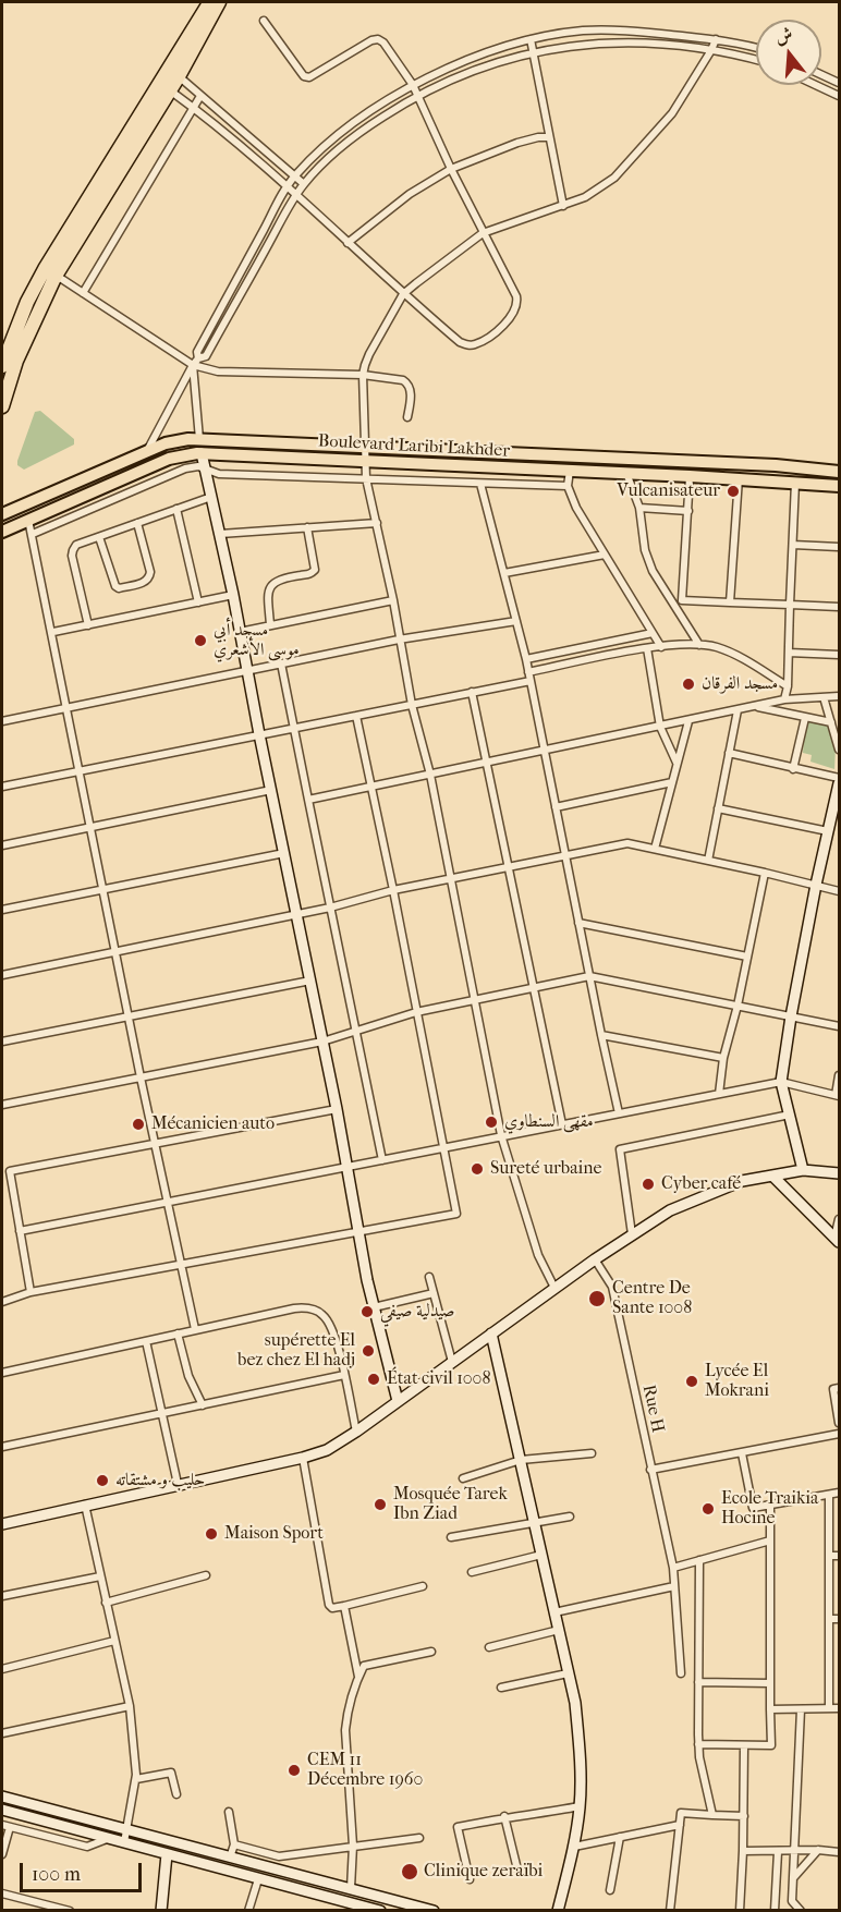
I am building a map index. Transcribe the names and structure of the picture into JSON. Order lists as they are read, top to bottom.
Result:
{
  "streets": {
    "main road": ["Boulevard Laribi Lakhder"],
    "street": ["Rue H"]
  },
  "places": [
    "Vulcanisateur",
    "مسجد أبي موسى الأشعري",
    "مسجد الفرقان",
    "مقهى السنطاوي",
    "Mécanicien auto",
    "Sureté urbaine",
    "Cyber café",
    "Centre De Sante 1008",
    "صيدلية صيفي",
    "supérette El bez chez El hadj",
    "État civil 1008",
    "Lycée El Mokrani",
    "حليب و مشتقاته",
    "Mosquée Tarek Ibn Ziad",
    "Ecole Traikia Hocine",
    "Maison Sport",
    "CEM 11 Décembre 1960",
    "Clinique zeraïbi"
  ],
  "scale_bar": "100 m",
  "north": "top"
}
